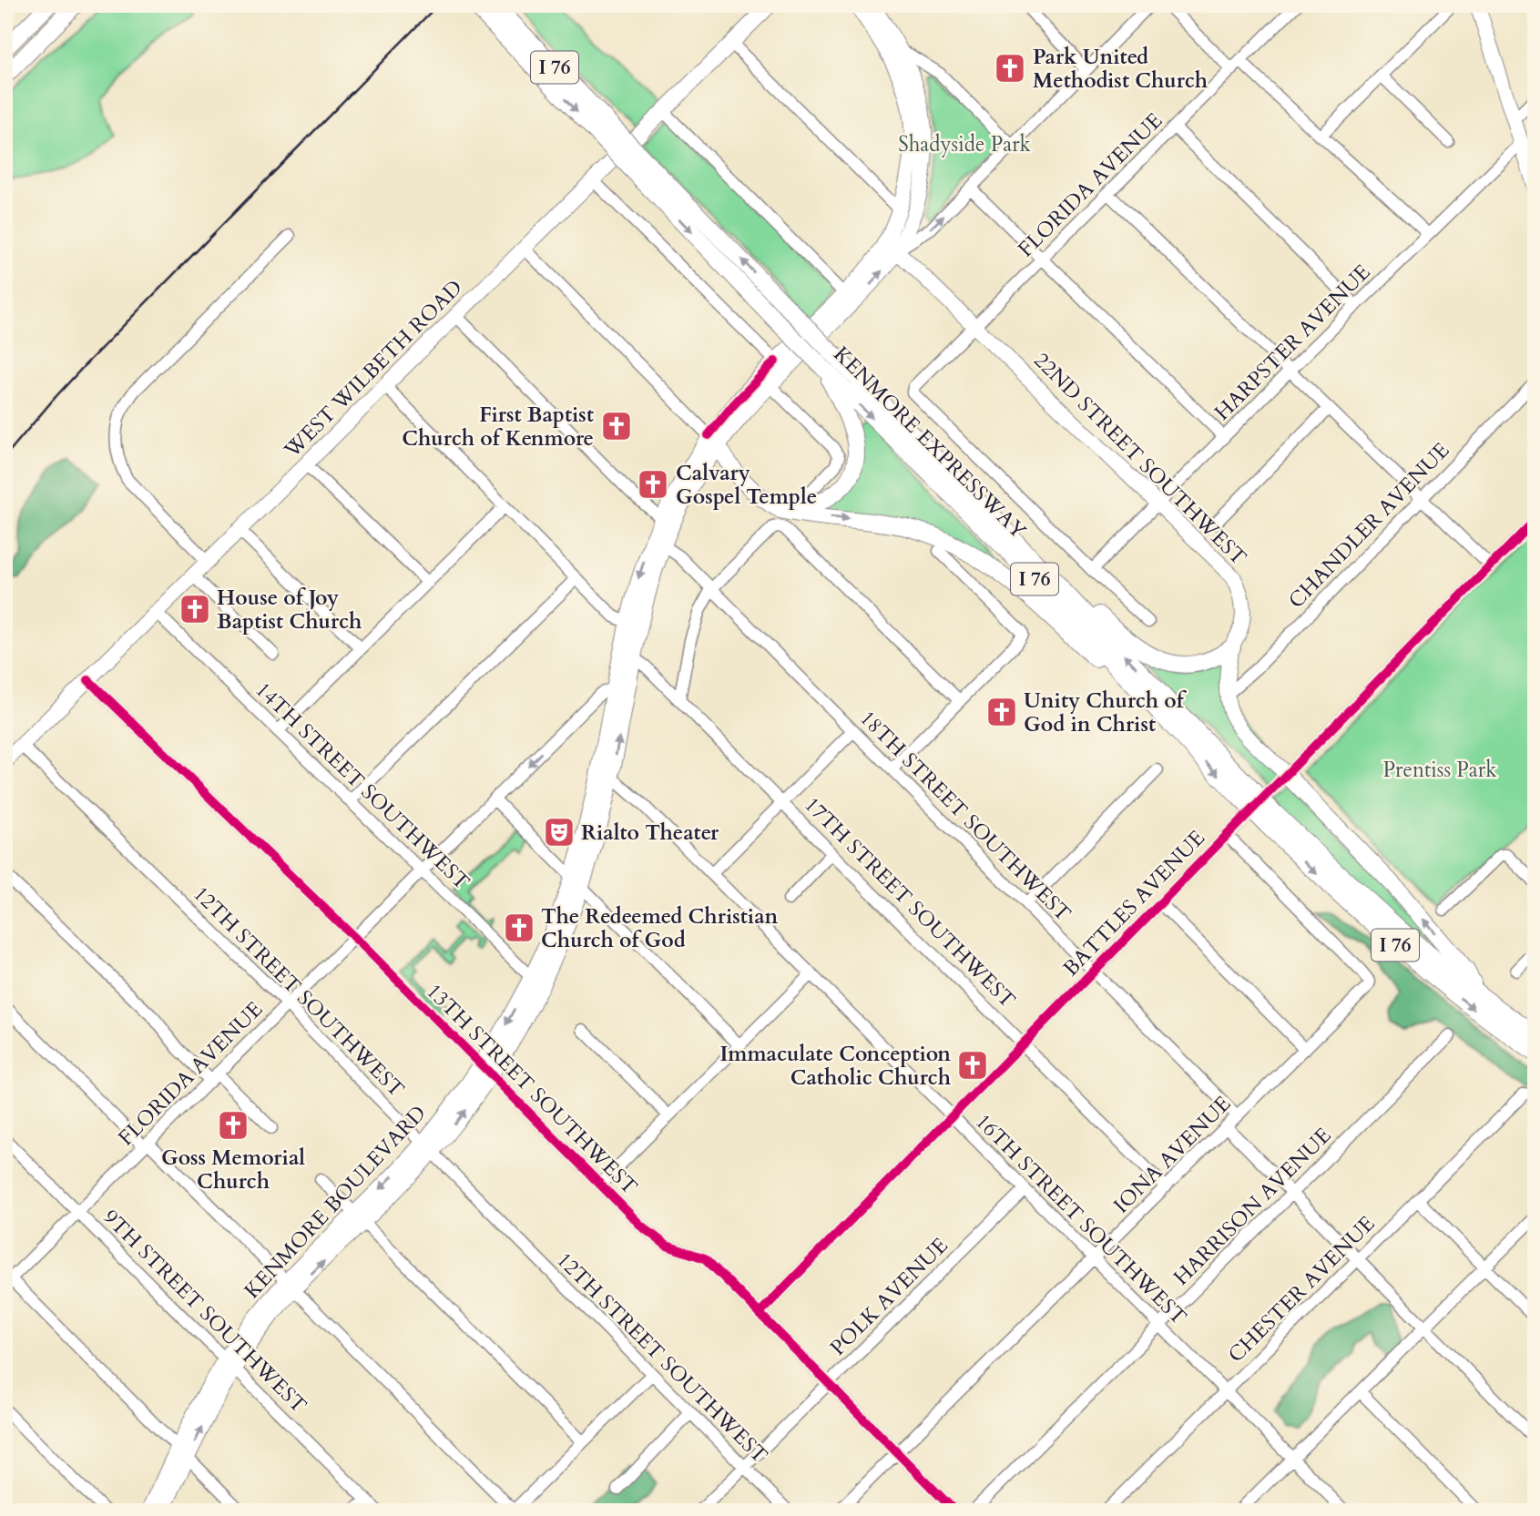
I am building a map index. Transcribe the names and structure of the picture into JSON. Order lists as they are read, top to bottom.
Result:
{
  "streets": {
    "highway": ["I 76", "KENMORE EXPRESSWAY"],
    "main road": ["WEST WILBETH ROAD", "22ND STREET SOUTHWEST", "KENMORE BOULEVARD"],
    "street": [
      "FLORIDA AVENUE",
      "HARPSTER AVENUE",
      "CHANDLER AVENUE",
      "14TH STREET SOUTHWEST",
      "18TH STREET SOUTHWEST",
      "17TH STREET SOUTHWEST",
      "BATTLES AVENUE",
      "12TH STREET SOUTHWEST",
      "13TH STREET SOUTHWEST",
      "IONA AVENUE",
      "HARRISON AVENUE",
      "16TH STREET SOUTHWEST",
      "CHESTER AVENUE",
      "POLK AVENUE",
      "9TH STREET SOUTHWEST"
    ]
  },
  "crossings": [
    ["FLORIDA AVENUE", "HARPSTER AVENUE"],
    ["FLORIDA AVENUE", "22ND STREET SOUTHWEST"],
    ["FLORIDA AVENUE", "14TH STREET SOUTHWEST"],
    ["FLORIDA AVENUE", "12TH STREET SOUTHWEST"],
    ["FLORIDA AVENUE", "13TH STREET SOUTHWEST"],
    ["FLORIDA AVENUE", "KENMORE BOULEVARD"],
    ["FLORIDA AVENUE", "9TH STREET SOUTHWEST"],
    ["HARPSTER AVENUE", "22ND STREET SOUTHWEST"],
    ["WEST WILBETH ROAD", "14TH STREET SOUTHWEST"],
    ["WEST WILBETH ROAD", "12TH STREET SOUTHWEST"],
    ["WEST WILBETH ROAD", "13TH STREET SOUTHWEST"],
    ["22ND STREET SOUTHWEST", "CHANDLER AVENUE"],
    ["22ND STREET SOUTHWEST", "BATTLES AVENUE"],
    ["22ND STREET SOUTHWEST", "KENMORE BOULEVARD"],
    ["14TH STREET SOUTHWEST", "KENMORE BOULEVARD"],
    ["18TH STREET SOUTHWEST", "BATTLES AVENUE"],
    ["18TH STREET SOUTHWEST", "IONA AVENUE"],
    ["18TH STREET SOUTHWEST", "KENMORE BOULEVARD"],
    ["17TH STREET SOUTHWEST", "BATTLES AVENUE"],
    ["17TH STREET SOUTHWEST", "IONA AVENUE"],
    ["17TH STREET SOUTHWEST", "KENMORE BOULEVARD"],
    ["BATTLES AVENUE", "13TH STREET SOUTHWEST"],
    ["BATTLES AVENUE", "IONA AVENUE"],
    ["BATTLES AVENUE", "16TH STREET SOUTHWEST"],
    ["12TH STREET SOUTHWEST", "KENMORE BOULEVARD"],
    ["12TH STREET SOUTHWEST", "POLK AVENUE"],
    ["13TH STREET SOUTHWEST", "IONA AVENUE"],
    ["13TH STREET SOUTHWEST", "KENMORE BOULEVARD"],
    ["13TH STREET SOUTHWEST", "POLK AVENUE"],
    ["IONA AVENUE", "16TH STREET SOUTHWEST"],
    ["KENMORE BOULEVARD", "16TH STREET SOUTHWEST"],
    ["KENMORE BOULEVARD", "9TH STREET SOUTHWEST"],
    ["HARRISON AVENUE", "16TH STREET SOUTHWEST"],
    ["16TH STREET SOUTHWEST", "CHESTER AVENUE"],
    ["16TH STREET SOUTHWEST", "POLK AVENUE"]
  ],
  "parks": ["Shadyside Park", "Prentiss Park"],
  "places": {
    "church": [
      "Park United Methodist Church",
      "First Baptist Church of Kenmore",
      "Calvary Gospel Temple",
      "House of Joy Baptist Church",
      "Unity Church of God in Christ",
      "The Redeemed Christian Church of God",
      "Immaculate Conception Catholic Church",
      "Goss Memorial Church"
    ],
    "theatre": ["Rialto Theater"]
  }
}
